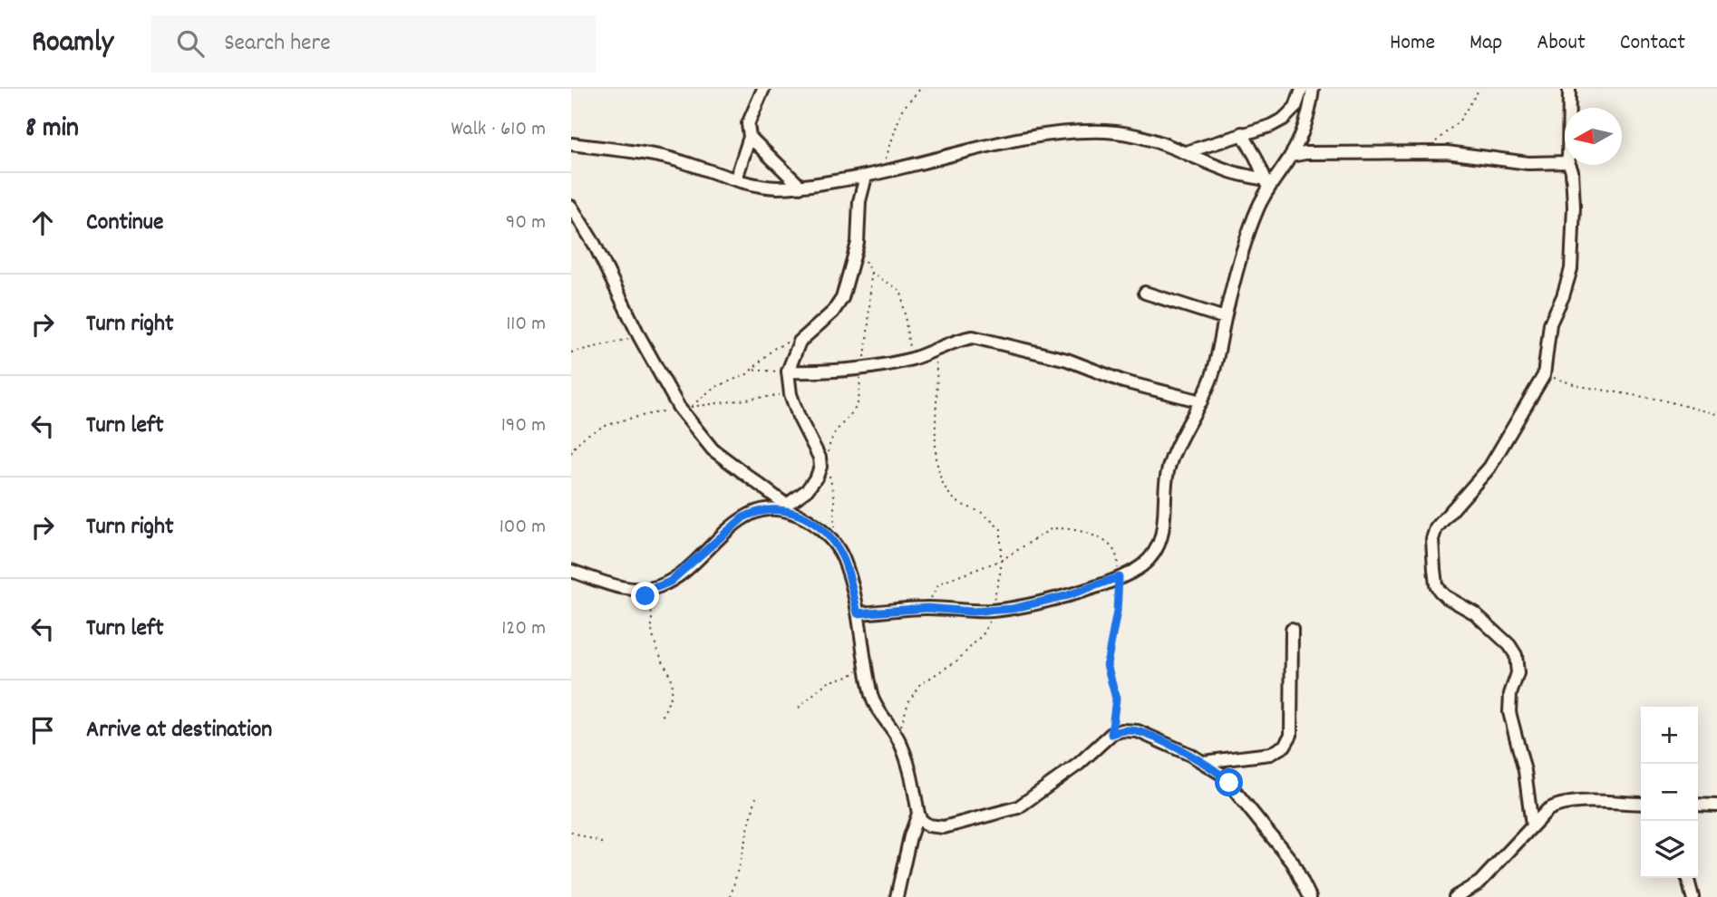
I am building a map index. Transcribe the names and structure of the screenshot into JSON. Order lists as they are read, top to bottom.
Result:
{
  "north": "left",
  "page": {
    "header": "Roamly",
    "search": "Search here",
    "nav": [
      "Home",
      "Map",
      "About",
      "Contact"
    ],
    "heading": ["8 min", "Walk · 610 m"],
    "list": [
      ["Continue", "90 m"],
      ["Turn right", "110 m"],
      ["Turn left", "190 m"],
      ["Turn right", "100 m"],
      ["Turn left", "120 m"],
      "Arrive at destination"
    ],
    "map_buttons": ["+", "−"]
  }
}
